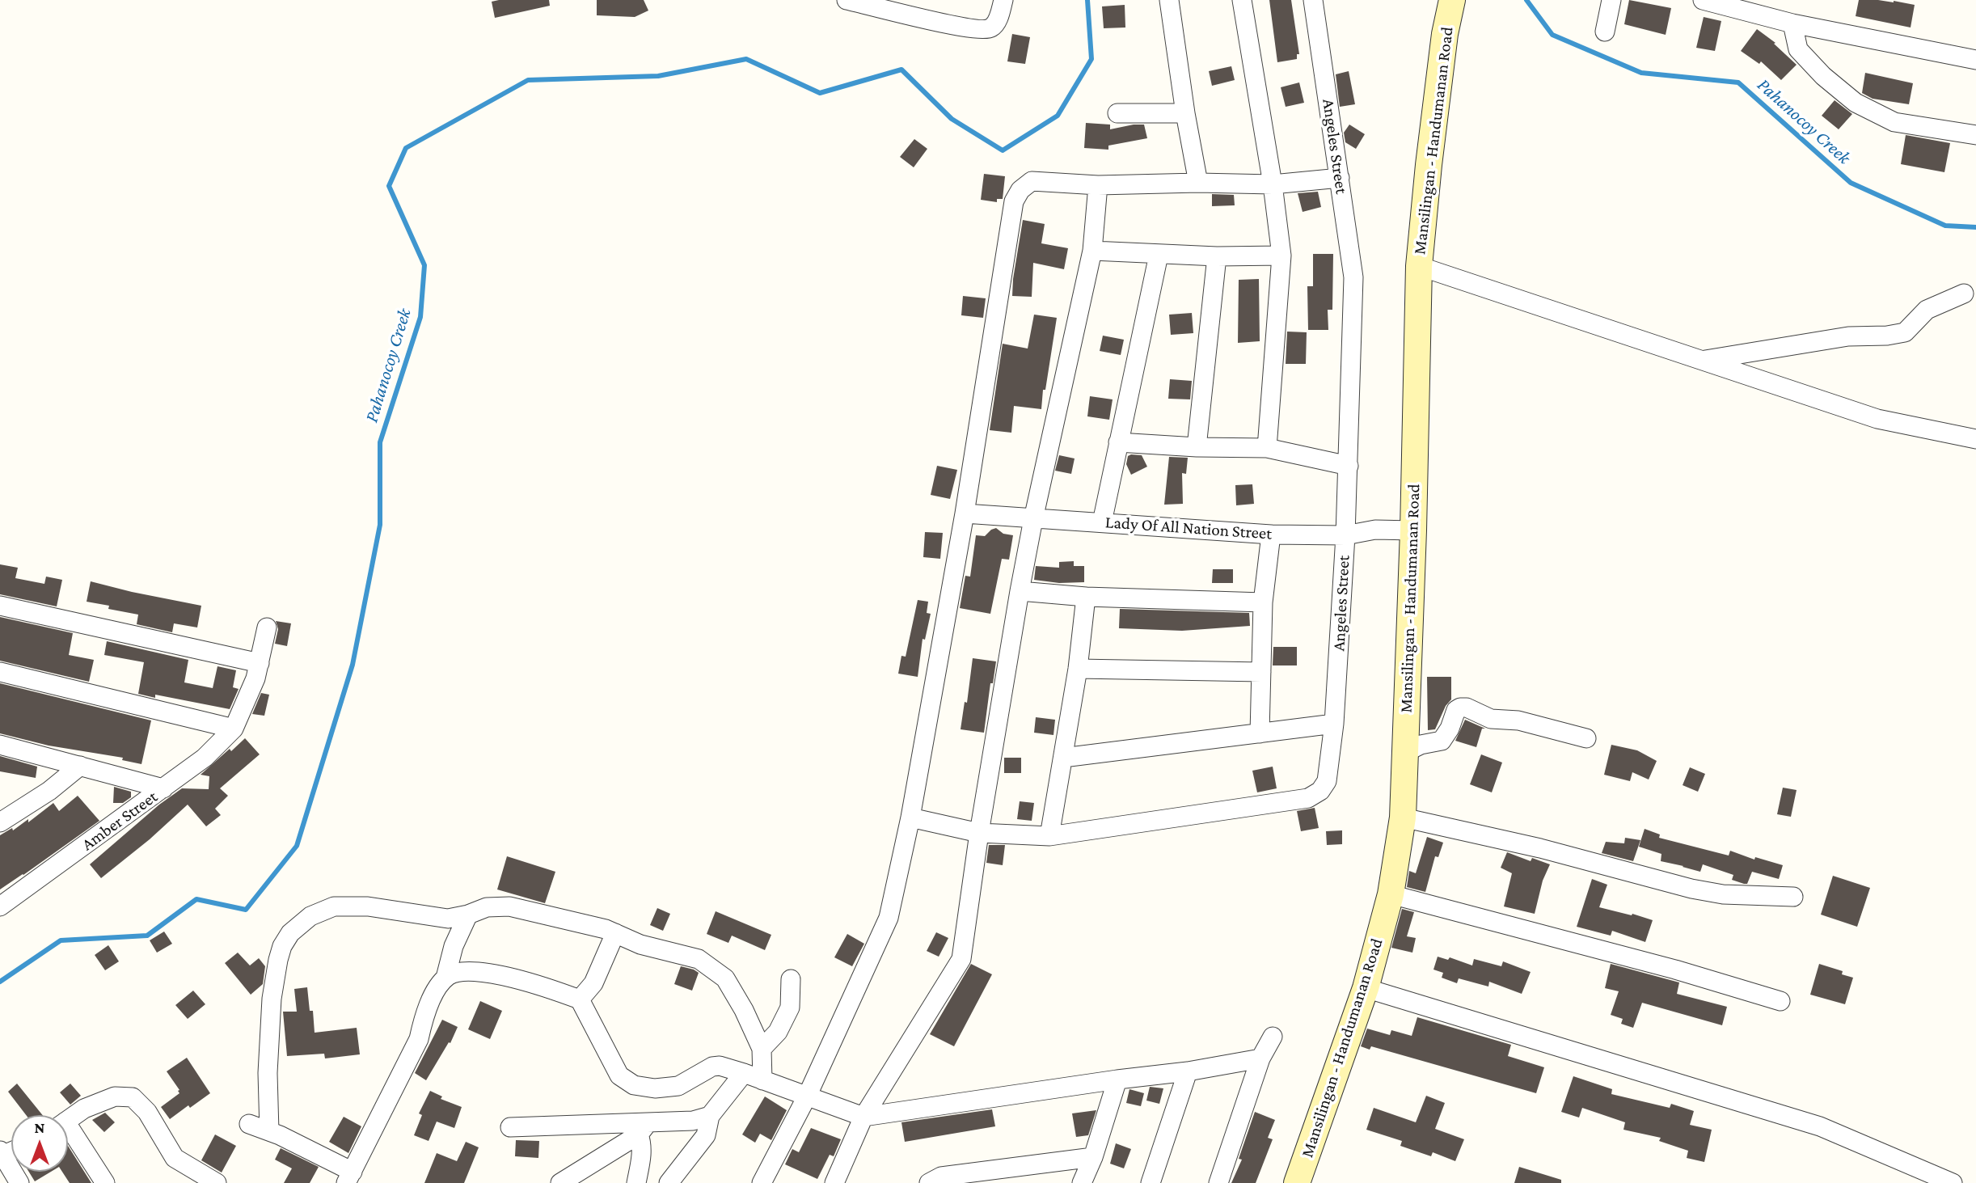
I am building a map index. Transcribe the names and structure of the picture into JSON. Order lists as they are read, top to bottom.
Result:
{
  "streets": {
    "street": [
      "Mansilingan - Handumanan Road",
      "Angeles Street",
      "Lady Of All Nation Street",
      "Amber Street"
    ]
  },
  "crossings": [
    ["Mansilingan - Handumanan Road", "Lady Of All Nation Street"],
    ["Angeles Street", "Lady Of All Nation Street"]
  ],
  "water": ["Pahanocoy Creek"],
  "north": "top"
}
